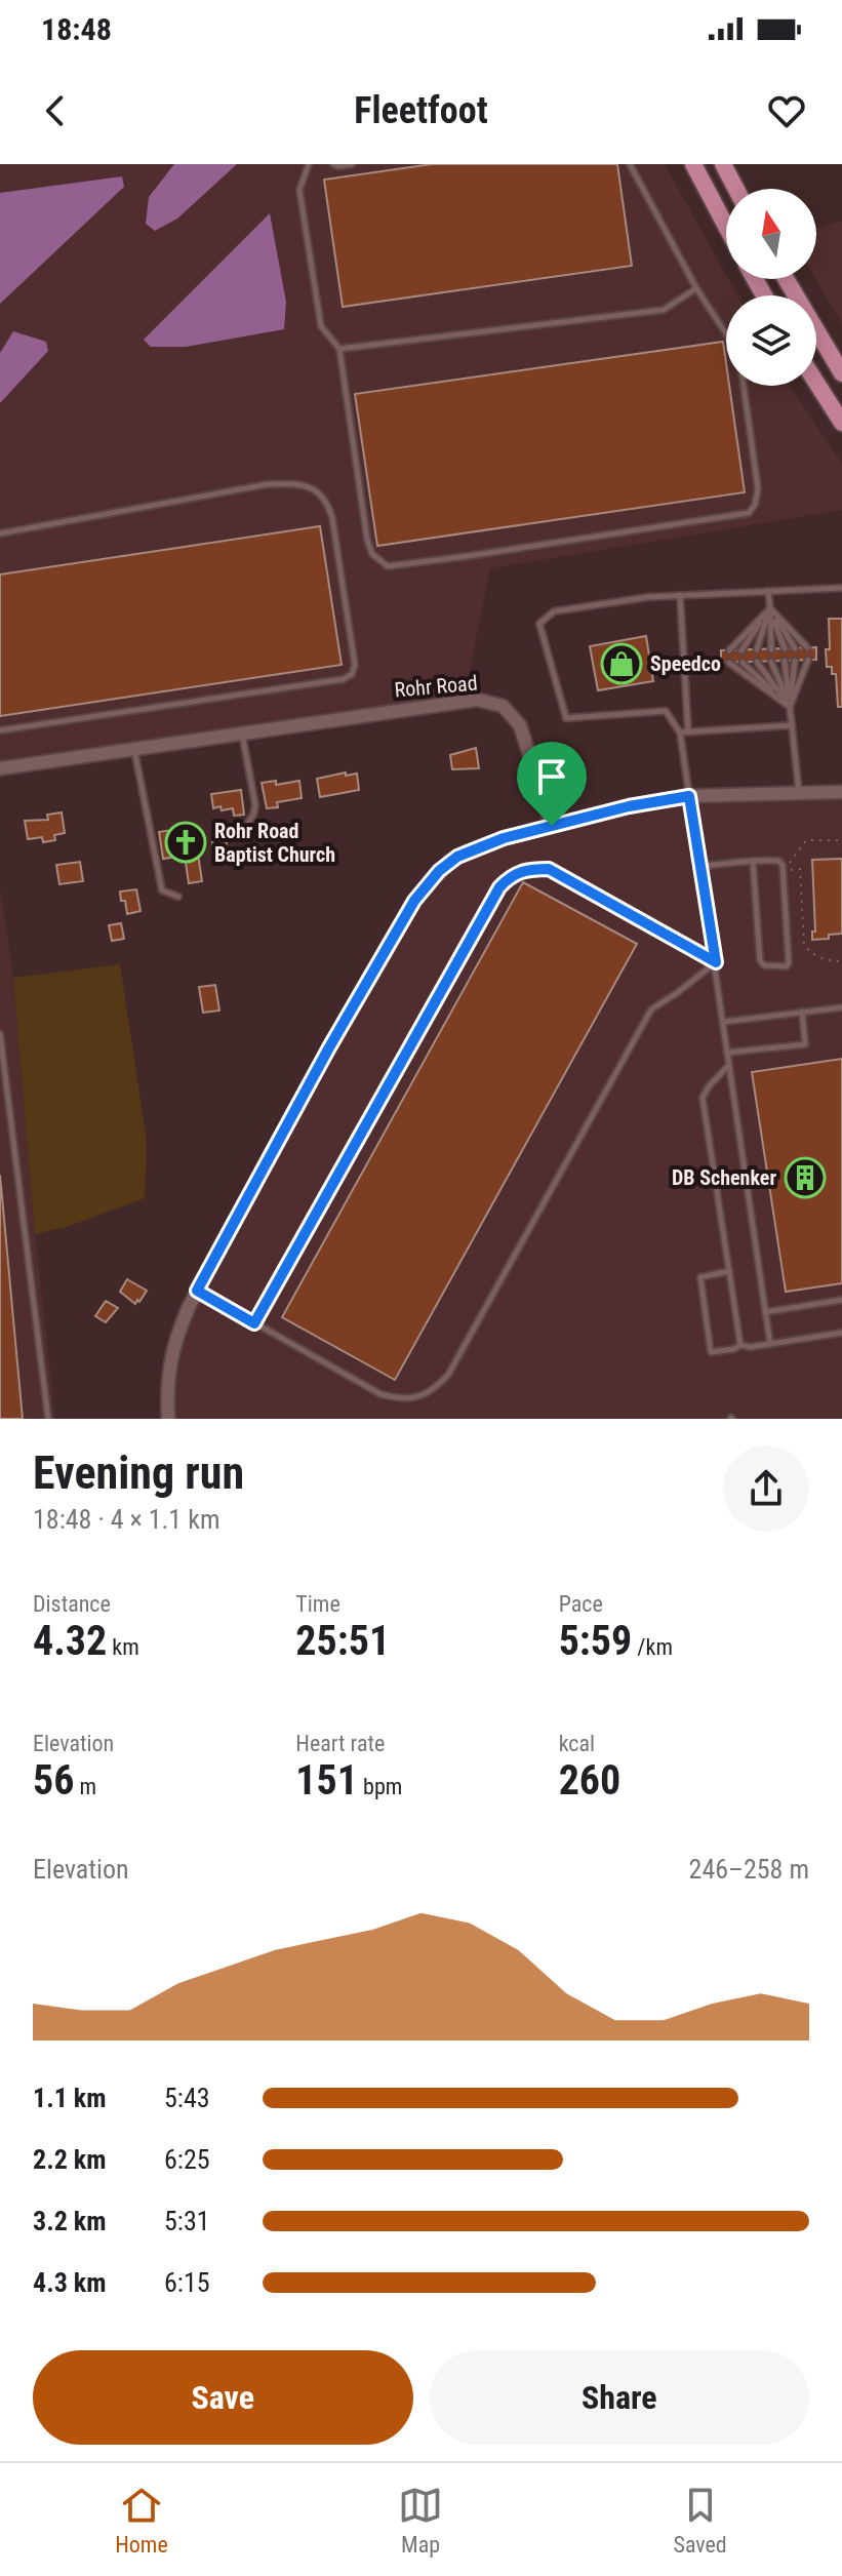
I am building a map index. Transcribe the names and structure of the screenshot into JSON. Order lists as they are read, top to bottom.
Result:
{
  "streets": {
    "street": ["Rohr Road"]
  },
  "places": {
    "shop": ["Speedco"],
    "church": ["Rohr Road Baptist Church"],
    "building": ["DB Schenker"]
  },
  "north": "top",
  "page": {
    "status": "18:48",
    "header": "Fleetfoot",
    "heading": ["Evening run", "18:48 · 4 × 1.1 km"],
    "stats": [
      ["Distance", "4.32 km"],
      ["Time", "25:51"],
      ["Pace", "5:59 /km"],
      ["Elevation", "56 m"],
      ["Heart rate", "151 bpm"],
      ["kcal", "260"]
    ],
    "chart": ["Elevation", "246–258 m"],
    "list": [
      {
        "name": "1.1 km",
        "note": "5:43"
      },
      {
        "name": "2.2 km",
        "note": "6:25"
      },
      {
        "name": "3.2 km",
        "note": "5:31"
      },
      {
        "name": "4.3 km",
        "note": "6:15"
      }
    ],
    "buttons": ["Save", "Share"],
    "tabs": ["Home", "Map", "Saved"]
  }
}
